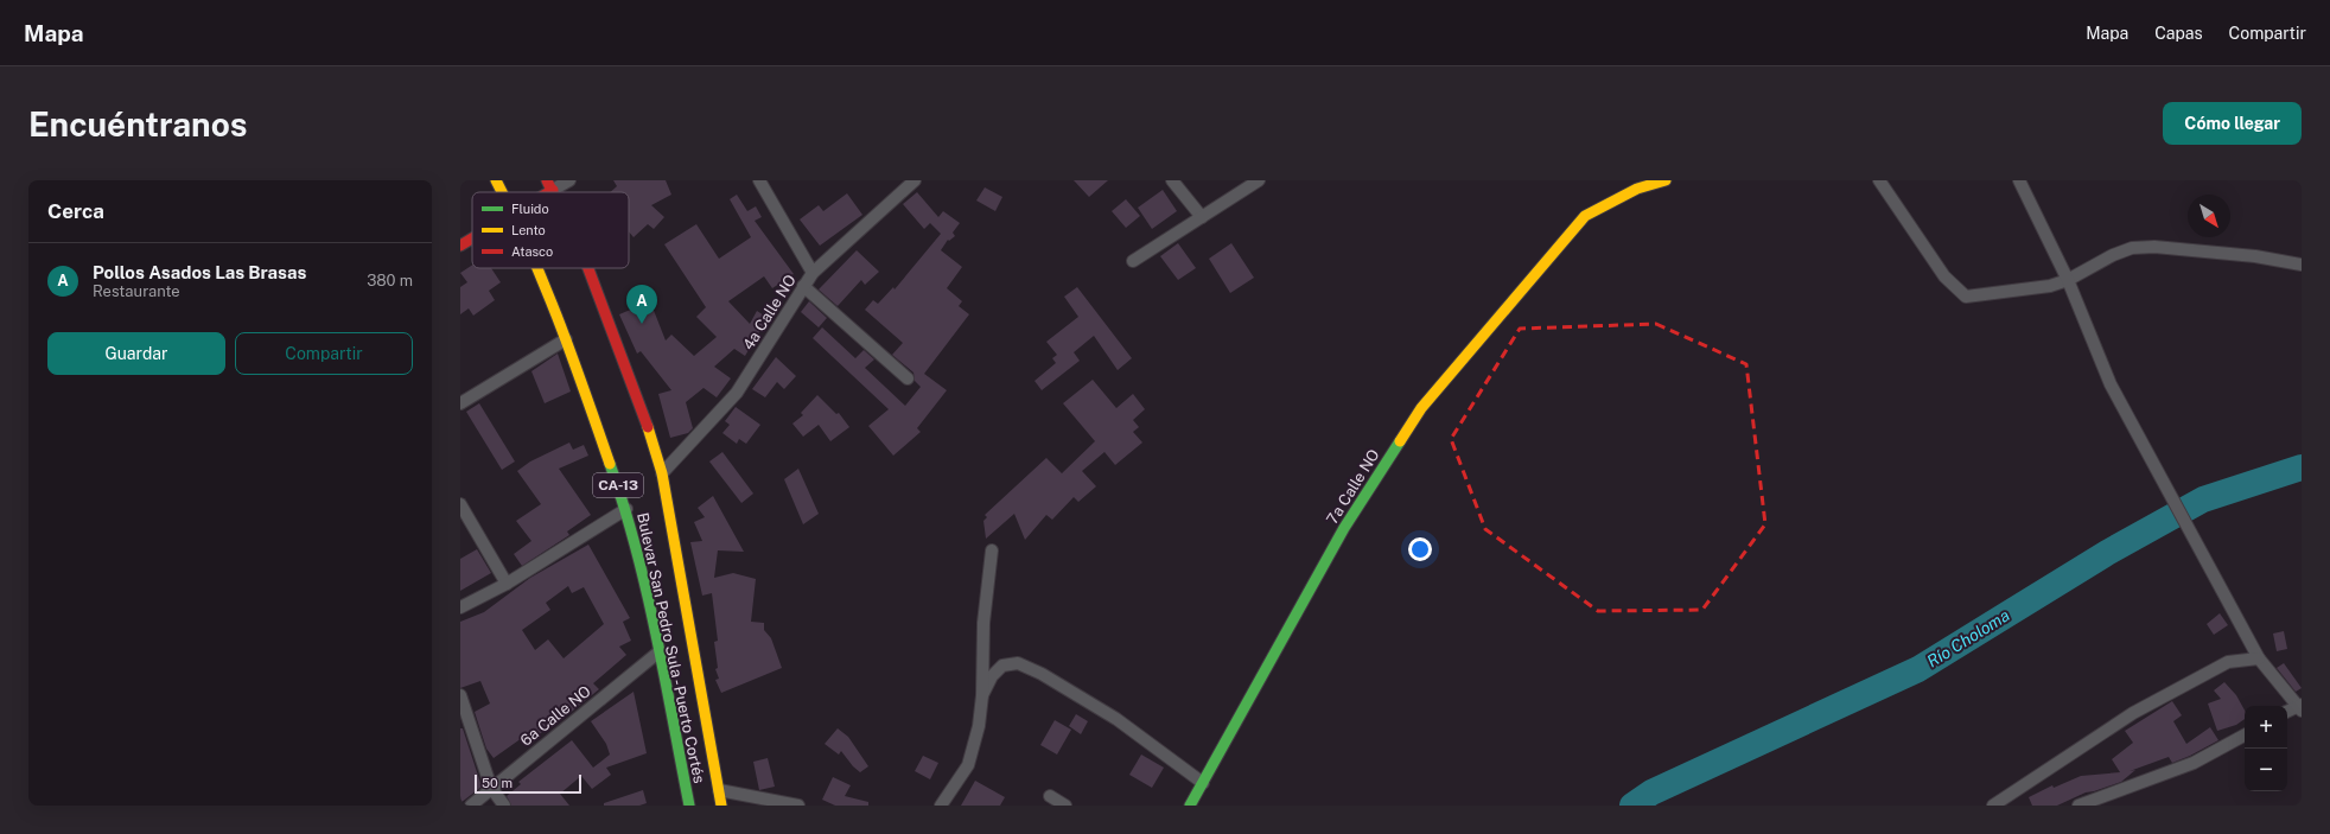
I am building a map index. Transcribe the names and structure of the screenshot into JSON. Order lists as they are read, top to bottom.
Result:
{
  "streets": {
    "main road": ["CA-13", "7a Calle NO", "Bulevar San Pedro Sula - Puerto Cortés"],
    "street": ["4a Calle NO", "6a Calle NO"]
  },
  "crossings": [
    ["4a Calle NO", "Bulevar San Pedro Sula - Puerto Cortés"],
    ["Bulevar San Pedro Sula - Puerto Cortés", "6a Calle NO"]
  ],
  "water": ["Río Choloma"],
  "legend": ["Fluido", "Lento", "Atasco"],
  "scale_bar": "50 m",
  "north": "bottom right",
  "page": {
    "header": "Mapa",
    "nav": ["Mapa", "Capas", "Compartir"],
    "buttons": [
      "Cómo llegar",
      ["Guardar", "Compartir"]
    ],
    "title": "Encuéntranos",
    "heading": "Cerca",
    "list": [
      {
        "mark": "A",
        "name": "Pollos Asados Las Brasas",
        "note": "Restaurante",
        "value": "380 m"
      }
    ],
    "pins": "A",
    "map_buttons": ["+", "−"],
    "scale": "50 m"
  }
}
